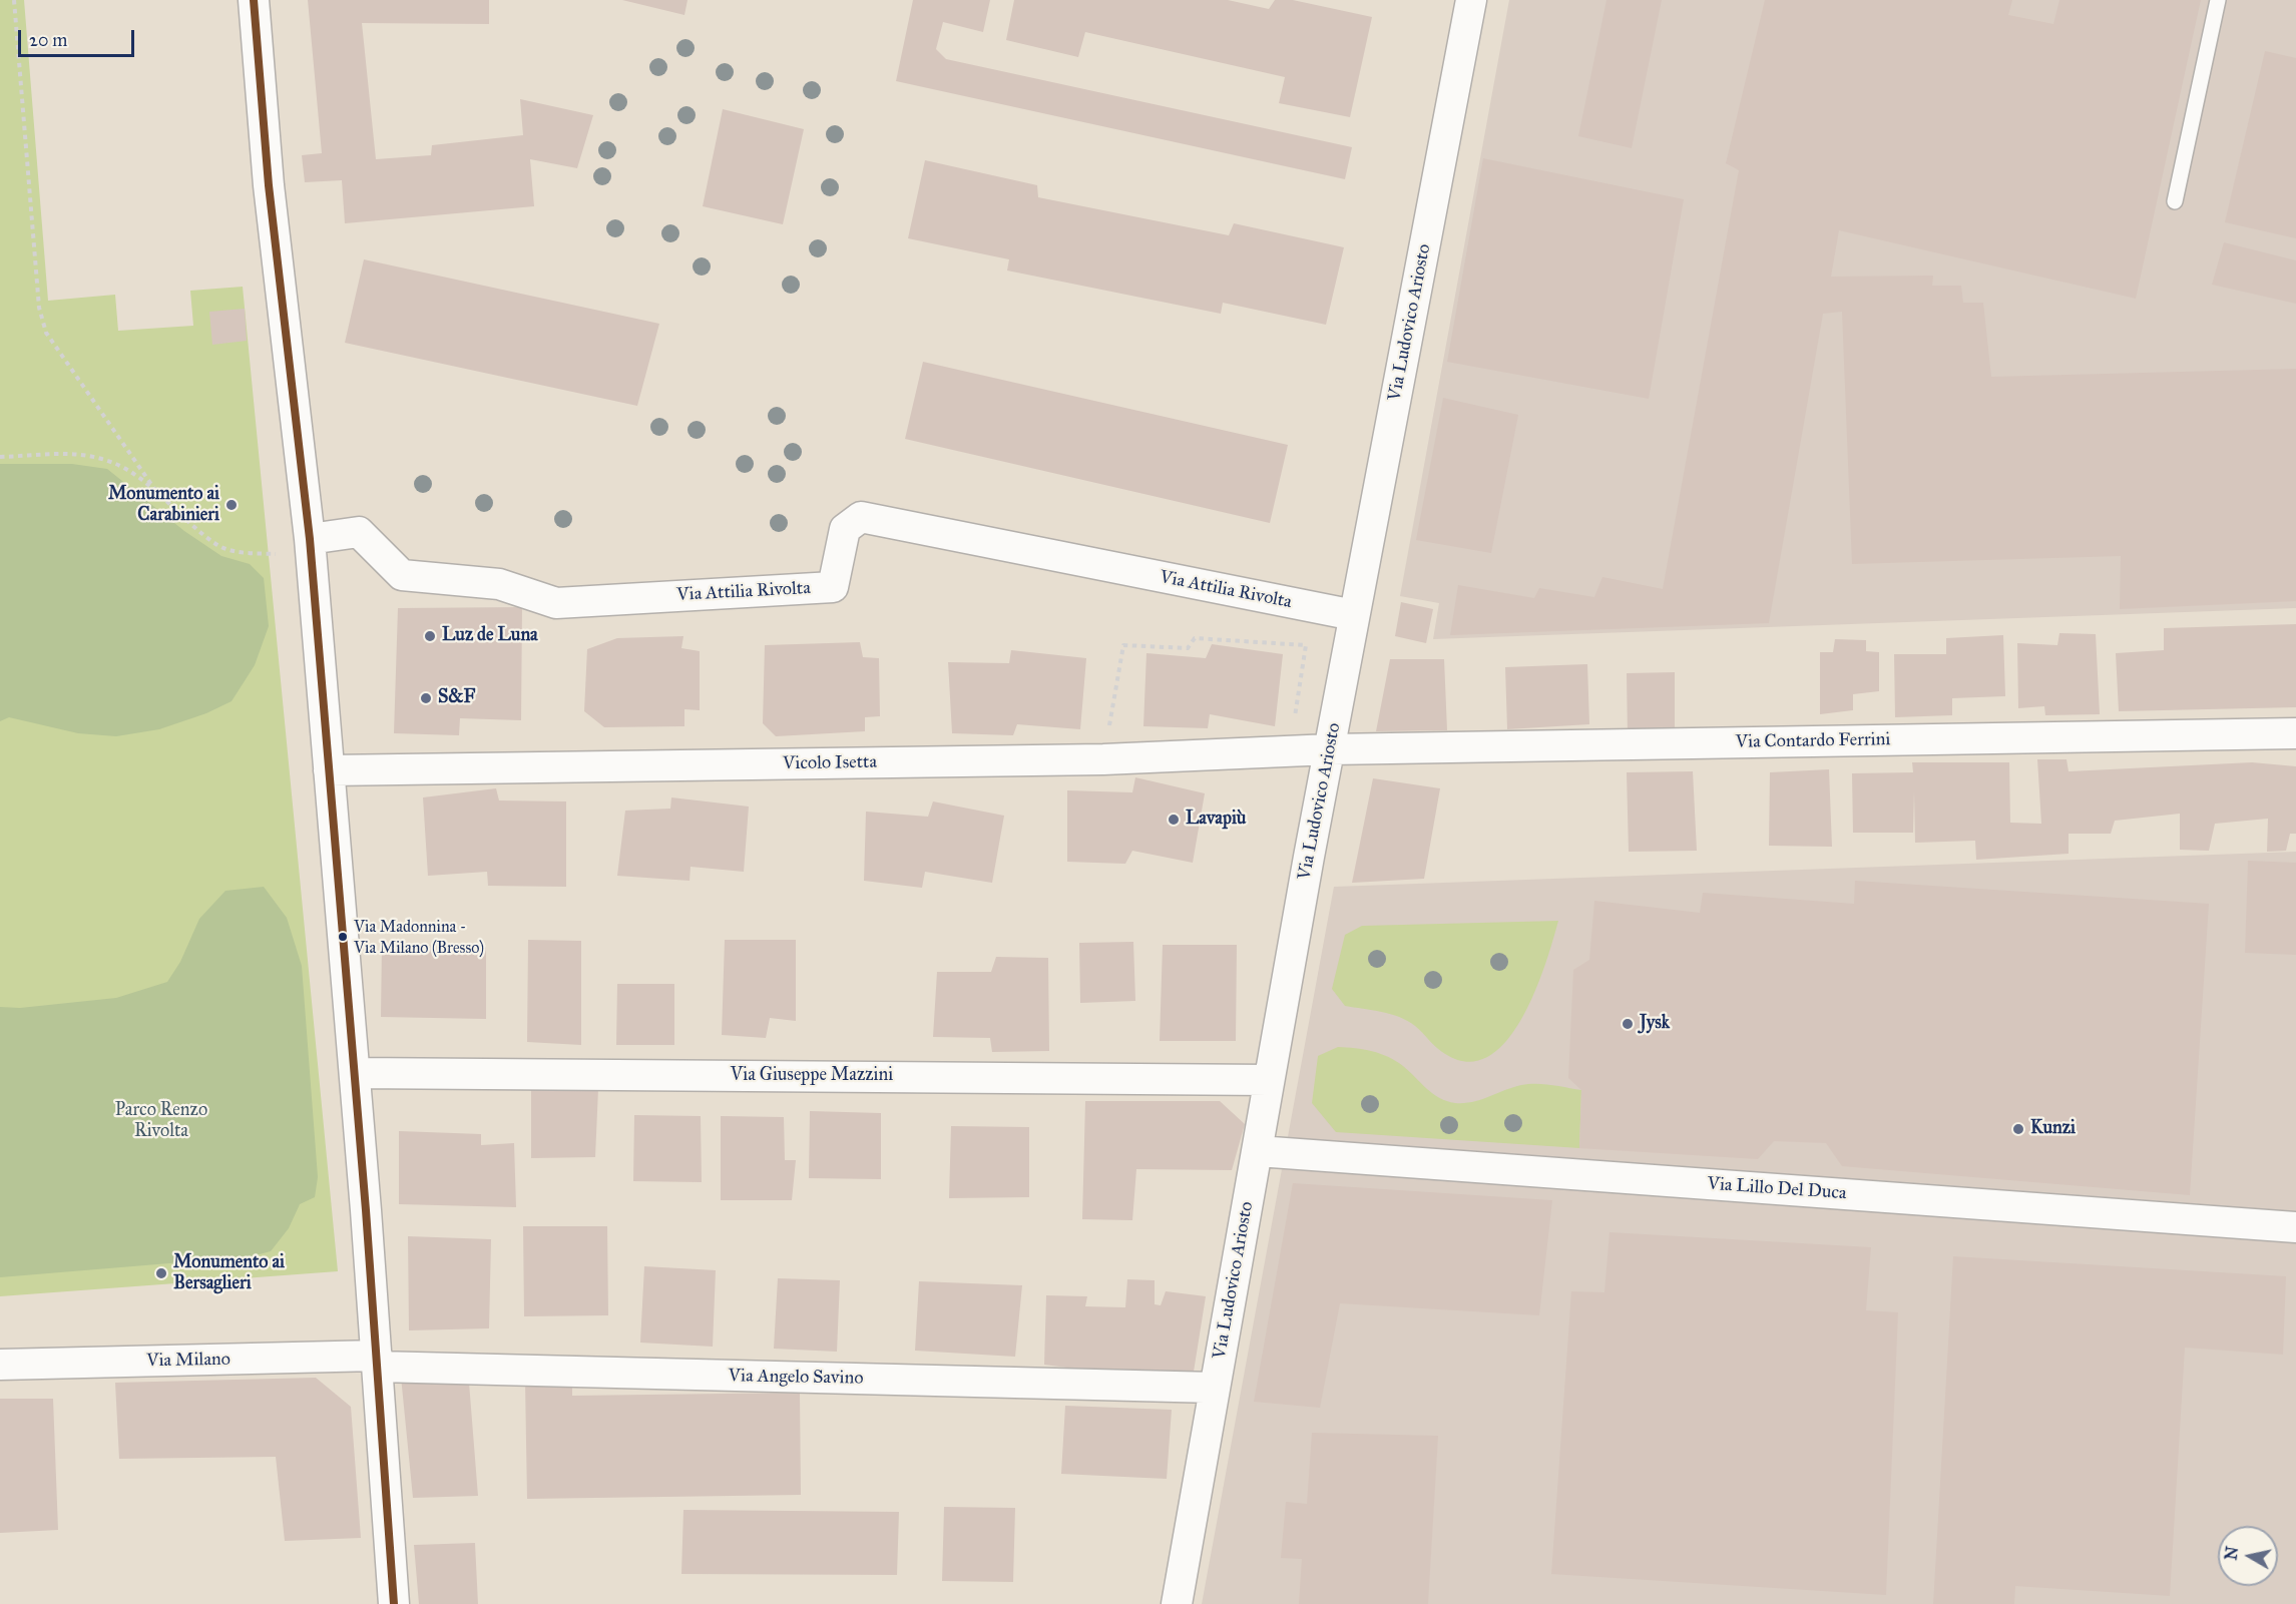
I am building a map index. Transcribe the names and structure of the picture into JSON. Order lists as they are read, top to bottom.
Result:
{
  "streets": {
    "street": [
      "Via Ludovico Ariosto",
      "Via Attilia Rivolta",
      "Via Contardo Ferrini",
      "Vicolo Isetta",
      "Via Giuseppe Mazzini",
      "Via Lillo Del Duca",
      "Via Milano",
      "Via Angelo Savino"
    ]
  },
  "crossings": [
    ["Via Ludovico Ariosto", "Via Attilia Rivolta"],
    ["Via Ludovico Ariosto", "Via Contardo Ferrini"],
    ["Via Ludovico Ariosto", "Vicolo Isetta"],
    ["Via Ludovico Ariosto", "Via Giuseppe Mazzini"],
    ["Via Ludovico Ariosto", "Via Lillo Del Duca"],
    ["Via Ludovico Ariosto", "Via Angelo Savino"],
    ["Via Contardo Ferrini", "Vicolo Isetta"],
    ["Via Milano", "Via Angelo Savino"]
  ],
  "parks": ["Parco Renzo Rivolta"],
  "places": [
    "Monumento ai Carabinieri",
    "Luz de Luna",
    "S&F",
    "Lavapiù",
    "Via Madonnina - Via Milano (Bresso)",
    "Jysk",
    "Kunzi",
    "Monumento ai Bersaglieri"
  ],
  "scale_bar": "20 m",
  "north": "left"
}
